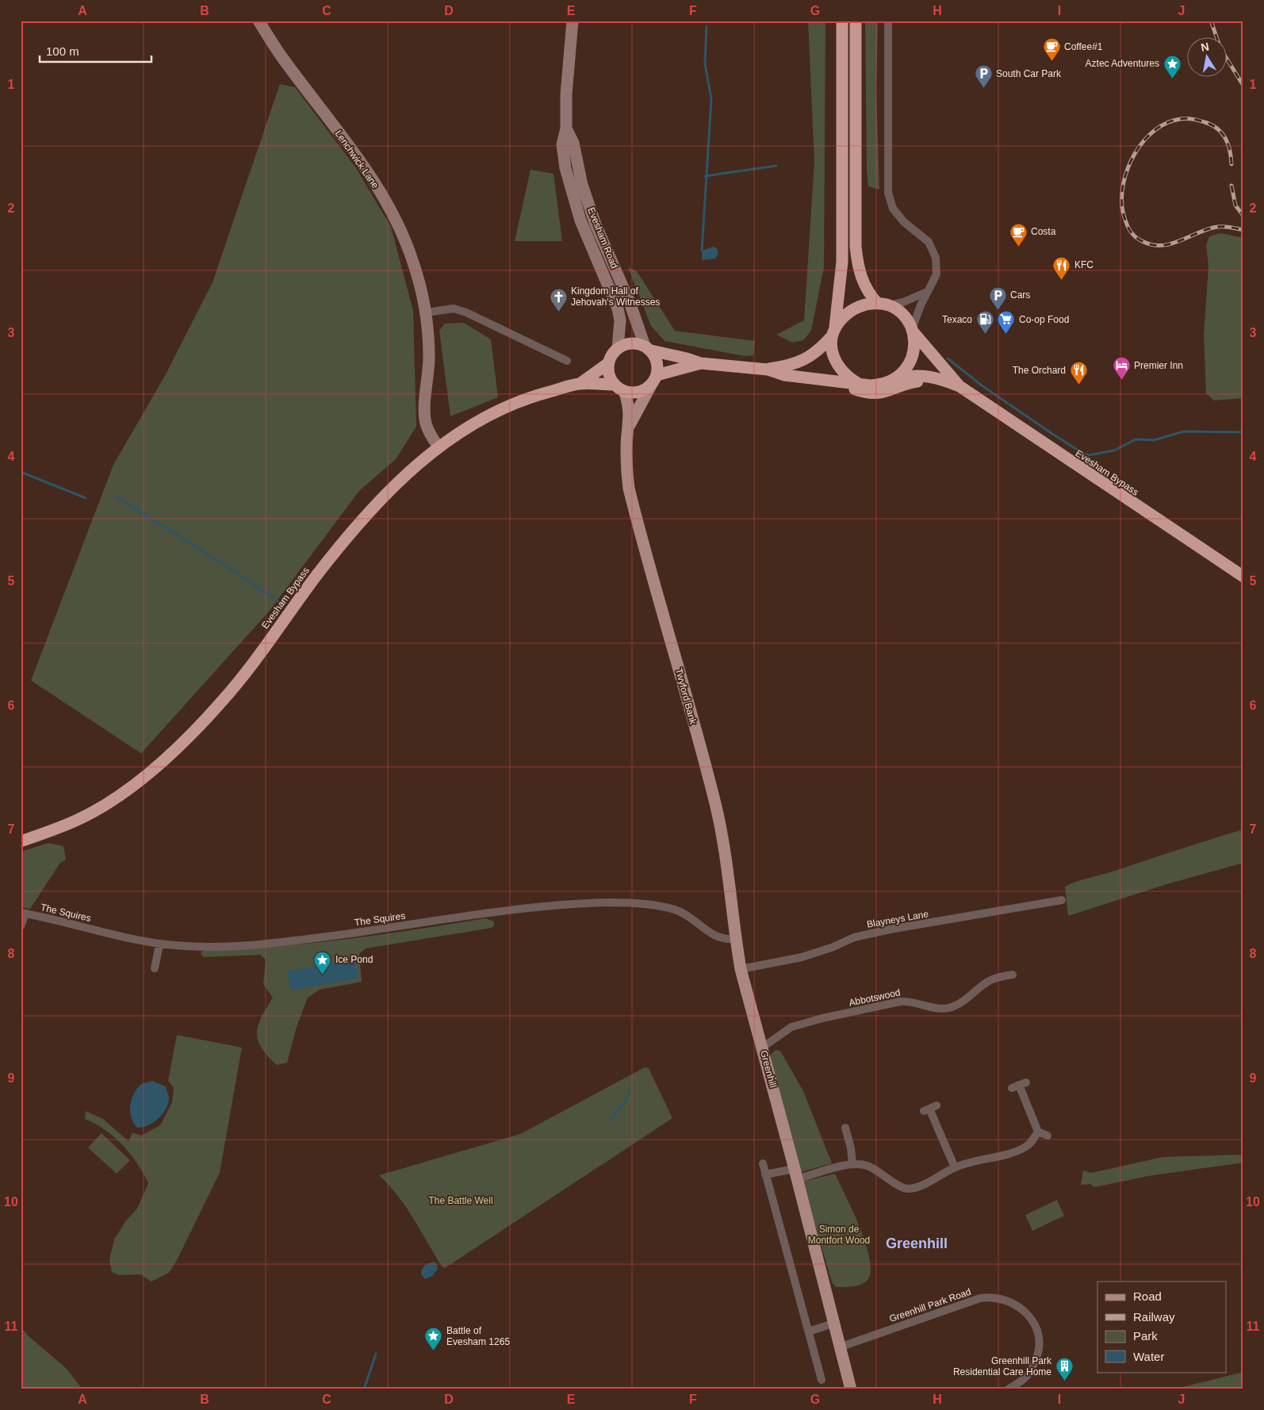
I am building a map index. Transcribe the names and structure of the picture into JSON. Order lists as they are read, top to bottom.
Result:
{
  "streets": {
    "highway": ["Evesham Bypass"],
    "main road": [
      "Lenchwick Lane",
      "Evesham Road",
      "Twyford Bank",
      "Greenhill"
    ],
    "street": [
      "The Squires",
      "Blayneys Lane",
      "Abbotswood",
      "Greenhill Park Road"
    ]
  },
  "crossings": [
    ["Lenchwick Lane", "Evesham Bypass"],
    ["Evesham Road", "Evesham Bypass"],
    ["Evesham Road", "Twyford Bank"],
    ["Evesham Bypass", "Twyford Bank"],
    ["Twyford Bank", "The Squires"],
    ["Twyford Bank", "Blayneys Lane"],
    ["Twyford Bank", "Greenhill"],
    ["Blayneys Lane", "Greenhill"],
    ["Abbotswood", "Greenhill"],
    ["Greenhill", "Greenhill Park Road"]
  ],
  "districts": ["Greenhill"],
  "parks": ["The Battle Well", "Simon de Montfort Wood"],
  "places": {
    "cafe": ["Coffee#1", "Costa"],
    "place": ["Aztec Adventures", "Ice Pond", "Battle of Evesham 1265"],
    "parking": ["South Car Park", "Cars"],
    "restaurant": ["KFC", "The Orchard"],
    "church": ["Kingdom Hall of Jehovah's Witnesses"],
    "fuel station": ["Texaco"],
    "supermarket": ["Co-op Food"],
    "hotel": ["Premier Inn"],
    "building": ["Greenhill Park Residential Care Home"]
  },
  "legend": [
    "Road",
    "Railway",
    "Park",
    "Water"
  ],
  "scale_bar": "100 m",
  "north": "top",
  "grid": {
    "columns": [
      "A",
      "B",
      "C",
      "D",
      "E",
      "F",
      "G",
      "H",
      "I",
      "J"
    ],
    "rows": [
      "1",
      "2",
      "3",
      "4",
      "5",
      "6",
      "7",
      "8",
      "9",
      "10",
      "11"
    ]
  }
}
